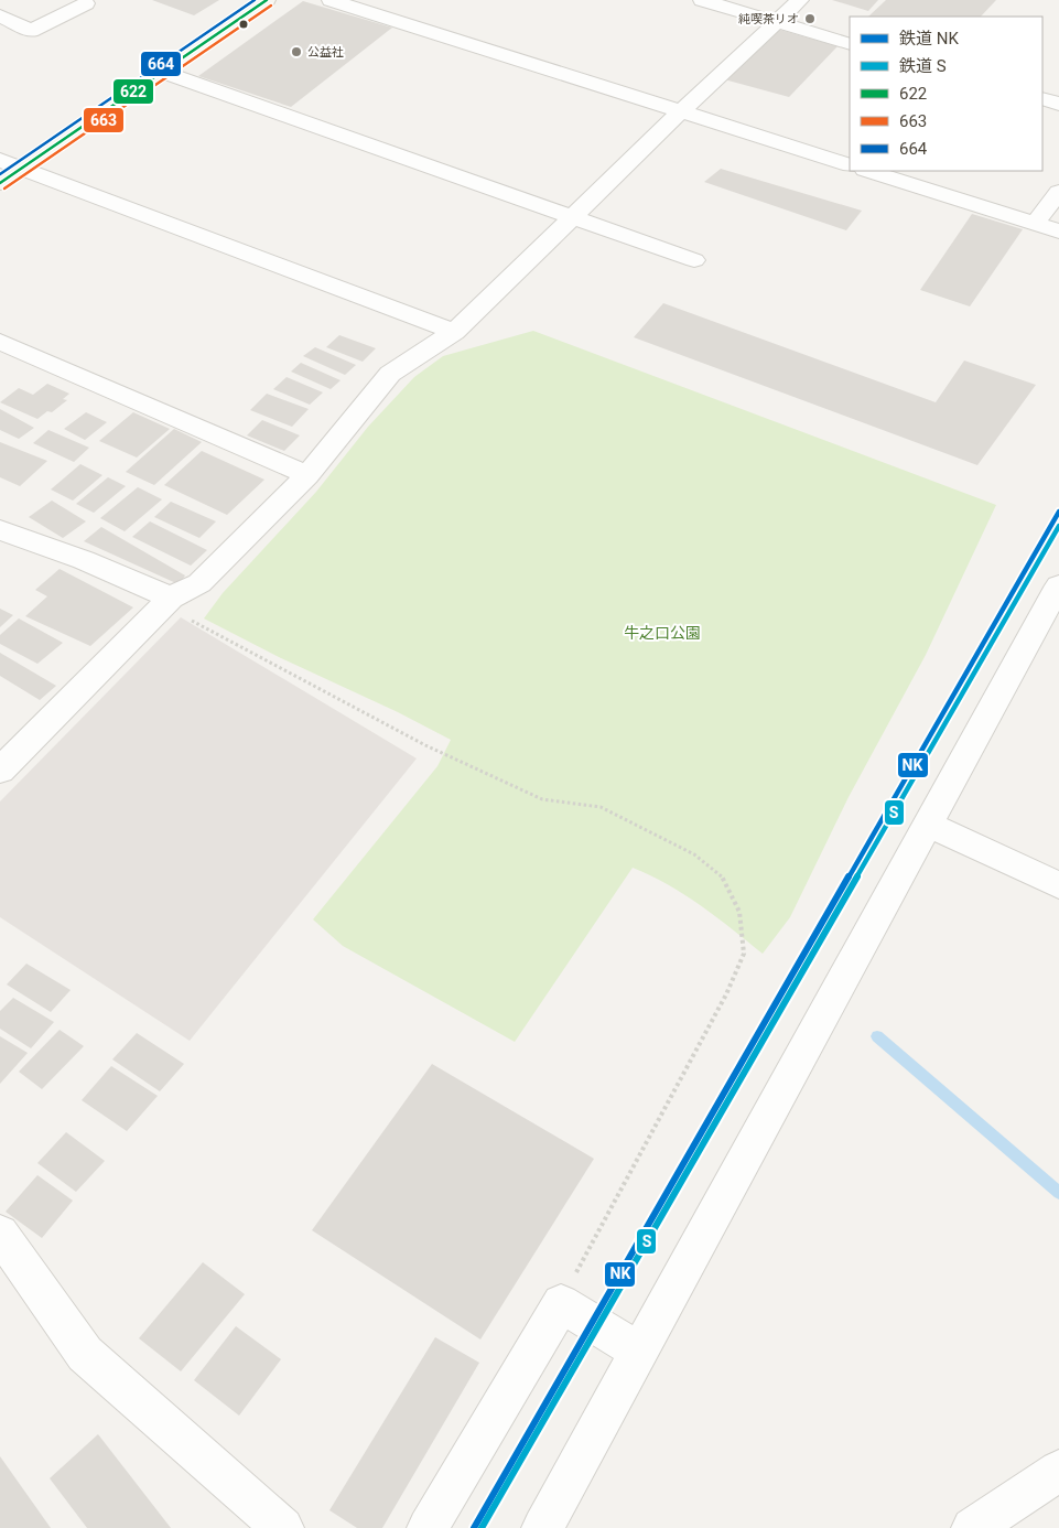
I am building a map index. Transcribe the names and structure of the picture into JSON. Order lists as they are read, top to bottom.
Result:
{
  "parks": ["牛之口公園"],
  "places": ["純喫茶リオ", "公益社"],
  "lines": [
    "transit line 622",
    "transit line 664",
    "transit line 663",
    "rail line NK",
    "rail line S"
  ],
  "legend": [
    "鉄道 NK",
    "鉄道 S",
    "622",
    "663",
    "664"
  ]
}
